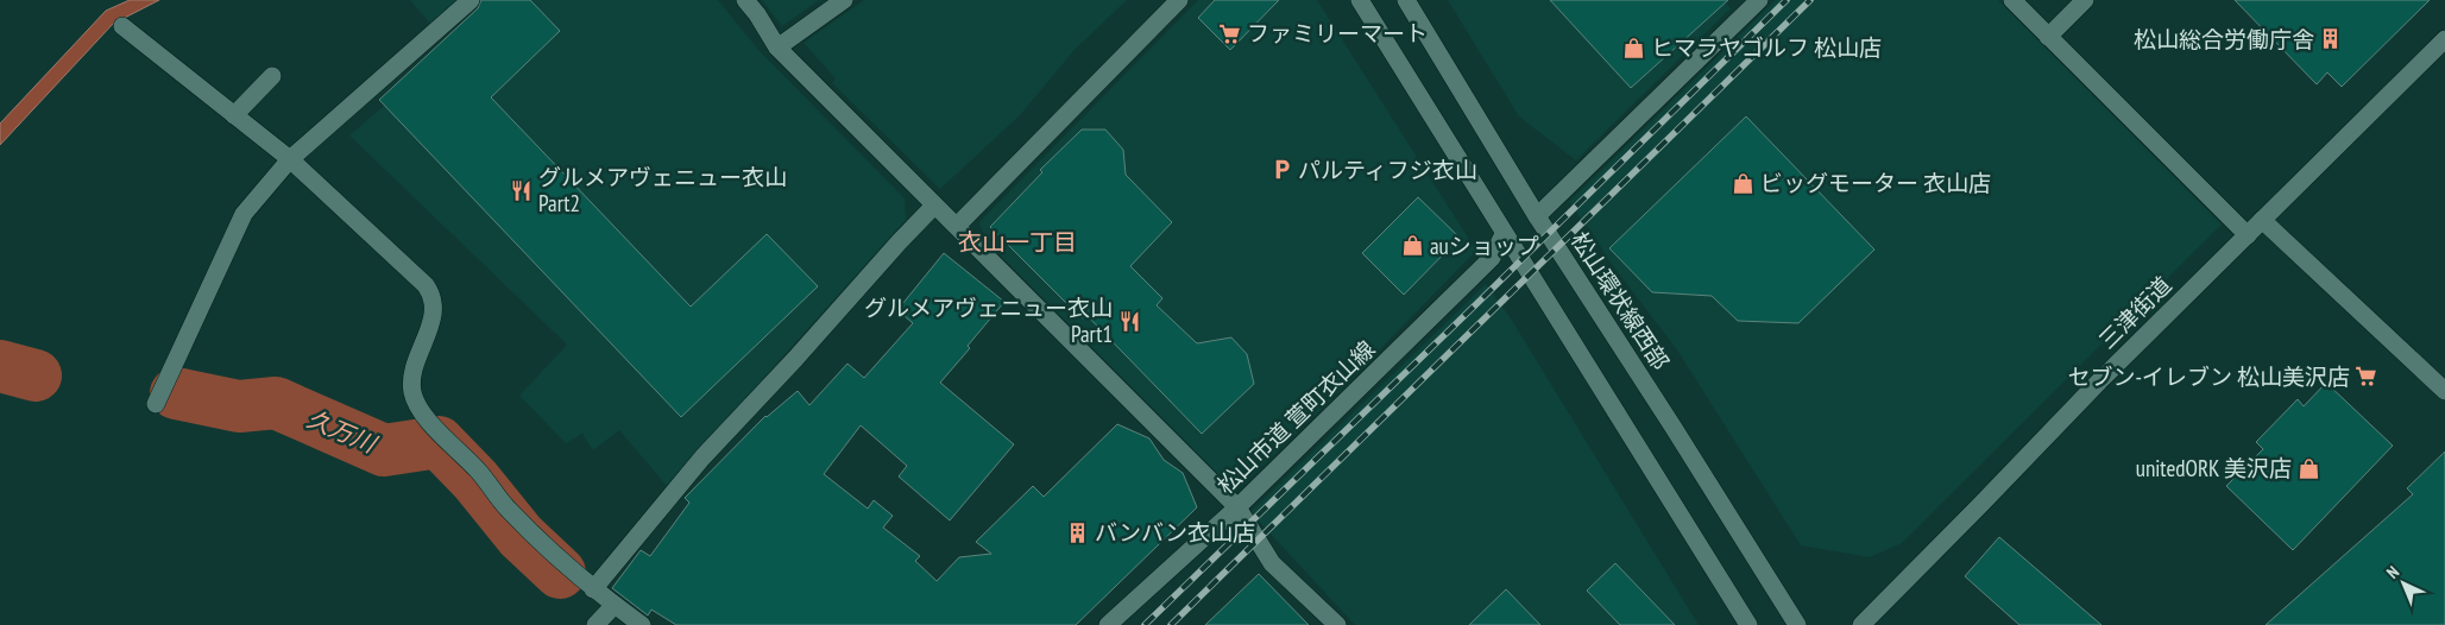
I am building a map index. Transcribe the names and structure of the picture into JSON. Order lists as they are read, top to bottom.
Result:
{
  "streets": {
    "street": ["松山環状線西部", "三津街道", "松山市道 萱町衣山線"]
  },
  "districts": ["衣山一丁目"],
  "water": ["久万川"],
  "places": {
    "supermarket": ["ファミリーマート", "セブン-イレブン 松山美沢店"],
    "building": ["松山総合労働庁舎", "バンバン衣山店"],
    "shop": [
      "ヒマラヤゴルフ 松山店",
      "ビッグモーター 衣山店",
      "auショップ",
      "unitedORK 美沢店"
    ],
    "parking": ["パルティフジ衣山"],
    "restaurant": ["グルメアヴェニュー衣山 Part2", "グルメアヴェニュー衣山 Part1"]
  },
  "north": "top left"
}
